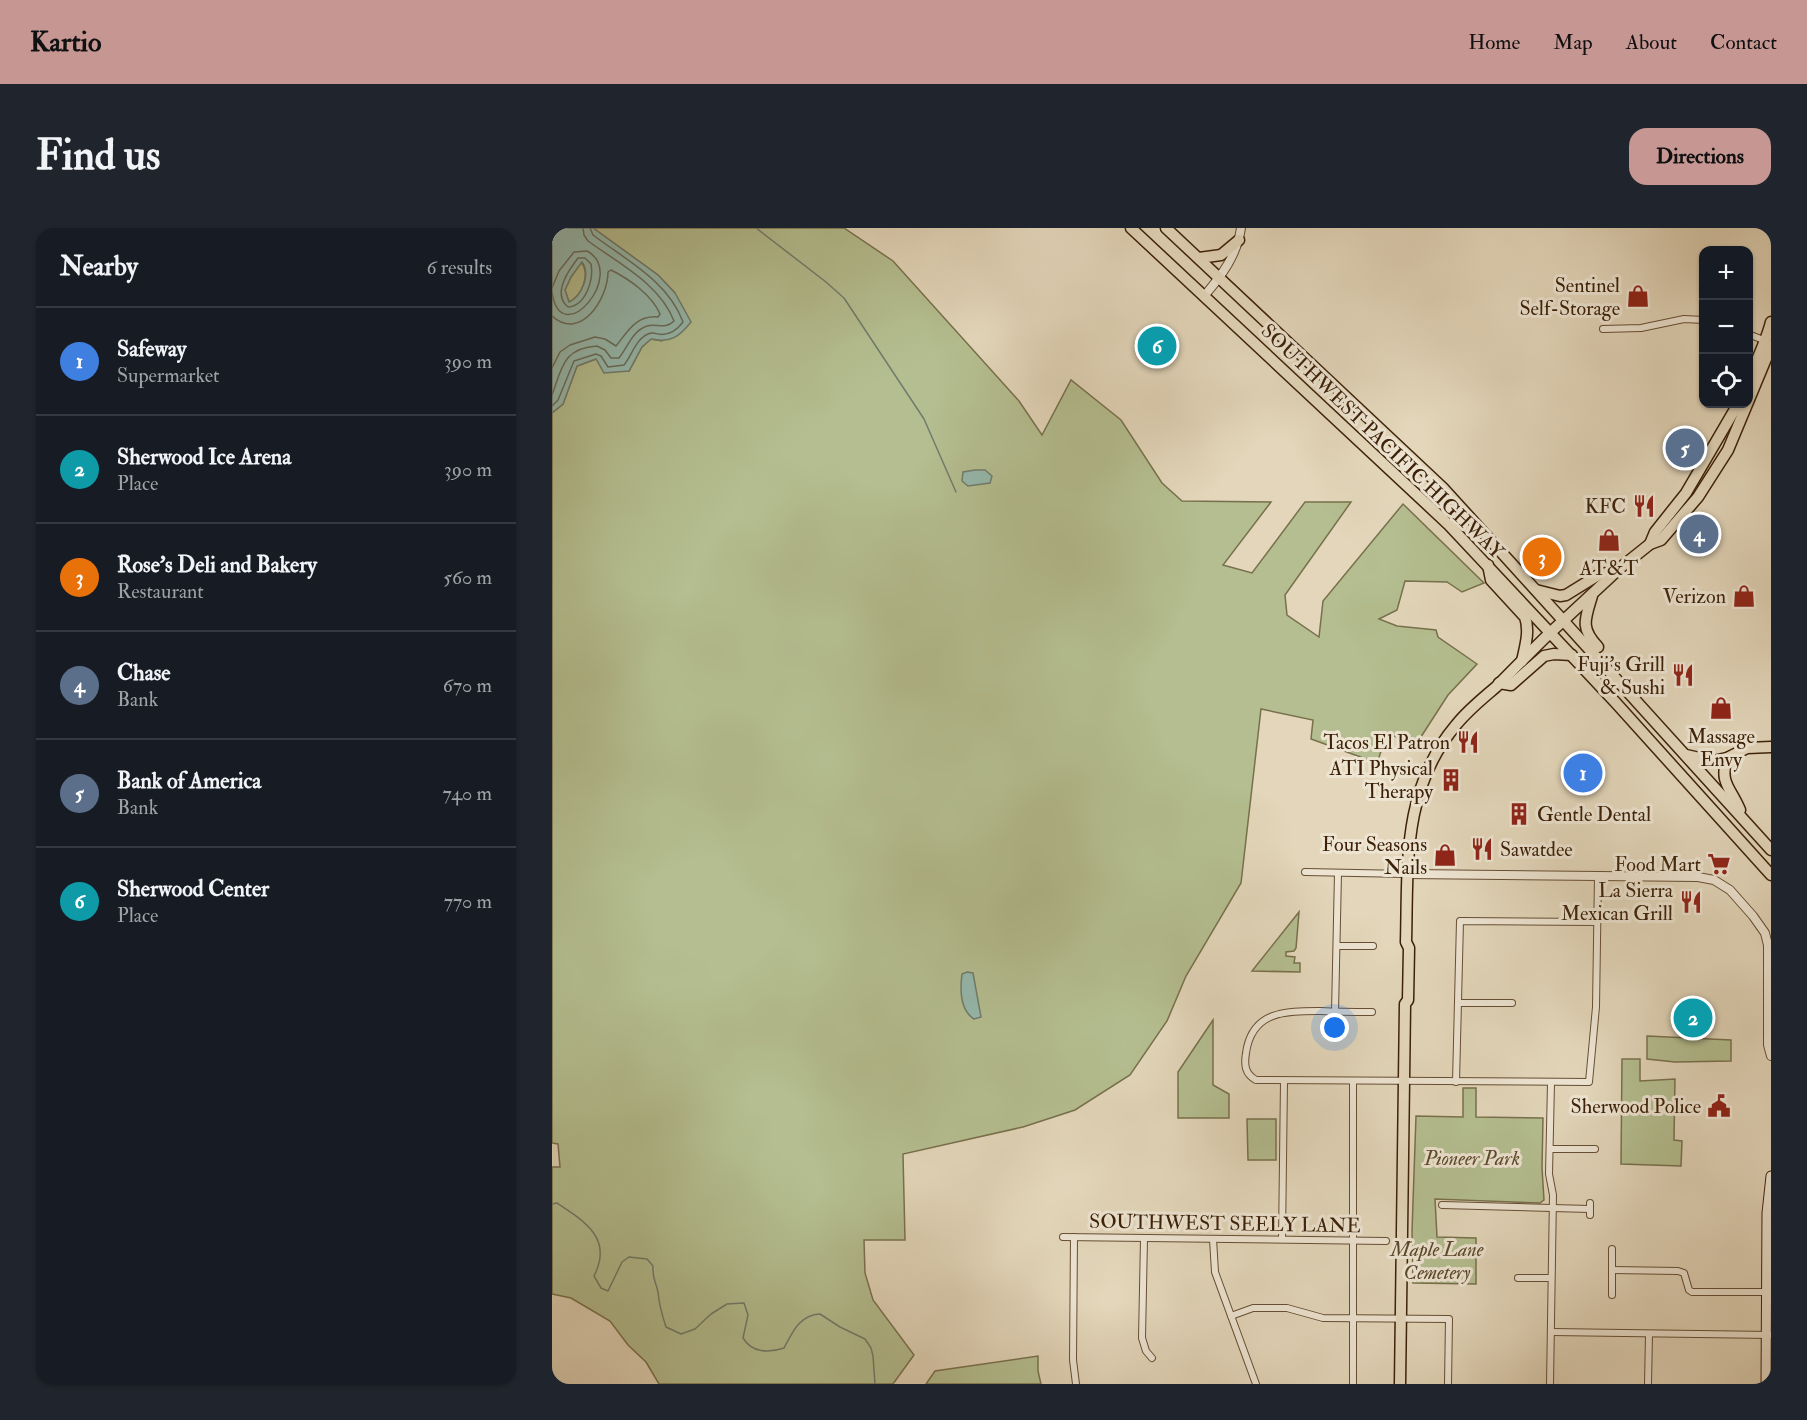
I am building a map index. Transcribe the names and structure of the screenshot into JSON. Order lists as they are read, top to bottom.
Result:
{
  "streets": {
    "main road": ["SOUTHWEST PACIFIC HIGHWAY"],
    "street": ["SOUTHWEST SEELY LANE"]
  },
  "parks": ["Pioneer Park", "Maple Lane Cemetery"],
  "places": {
    "shop": [
      "Sentinel Self-Storage",
      "AT&T",
      "Verizon",
      "Massage Envy",
      "Four Seasons Nails"
    ],
    "restaurant": [
      "KFC",
      "Fuji's Grill & Sushi",
      "Tacos El Patron",
      "Sawatdee",
      "La Sierra Mexican Grill"
    ],
    "building": ["ATI Physical Therapy", "Gentle Dental"],
    "supermarket": ["Food Mart"],
    "public building": ["Sherwood Police"]
  },
  "page": {
    "header": "Kartio",
    "nav": [
      "Home",
      "Map",
      "About",
      "Contact"
    ],
    "buttons": "Directions",
    "title": "Find us",
    "heading": ["Nearby", "6 results"],
    "map_buttons": ["+", "−"],
    "list": [
      {
        "mark": "1",
        "name": "Safeway",
        "note": "Supermarket",
        "value": "390 m"
      },
      {
        "mark": "2",
        "name": "Sherwood Ice Arena",
        "note": "Place",
        "value": "390 m"
      },
      {
        "mark": "3",
        "name": "Rose's Deli and Bakery",
        "note": "Restaurant",
        "value": "560 m"
      },
      {
        "mark": "4",
        "name": "Chase",
        "note": "Bank",
        "value": "670 m"
      },
      {
        "mark": "5",
        "name": "Bank of America",
        "note": "Bank",
        "value": "740 m"
      },
      {
        "mark": "6",
        "name": "Sherwood Center",
        "note": "Place",
        "value": "770 m"
      }
    ],
    "pins": [
      "6",
      "5",
      "4",
      "3",
      "1",
      "2"
    ]
  }
}
